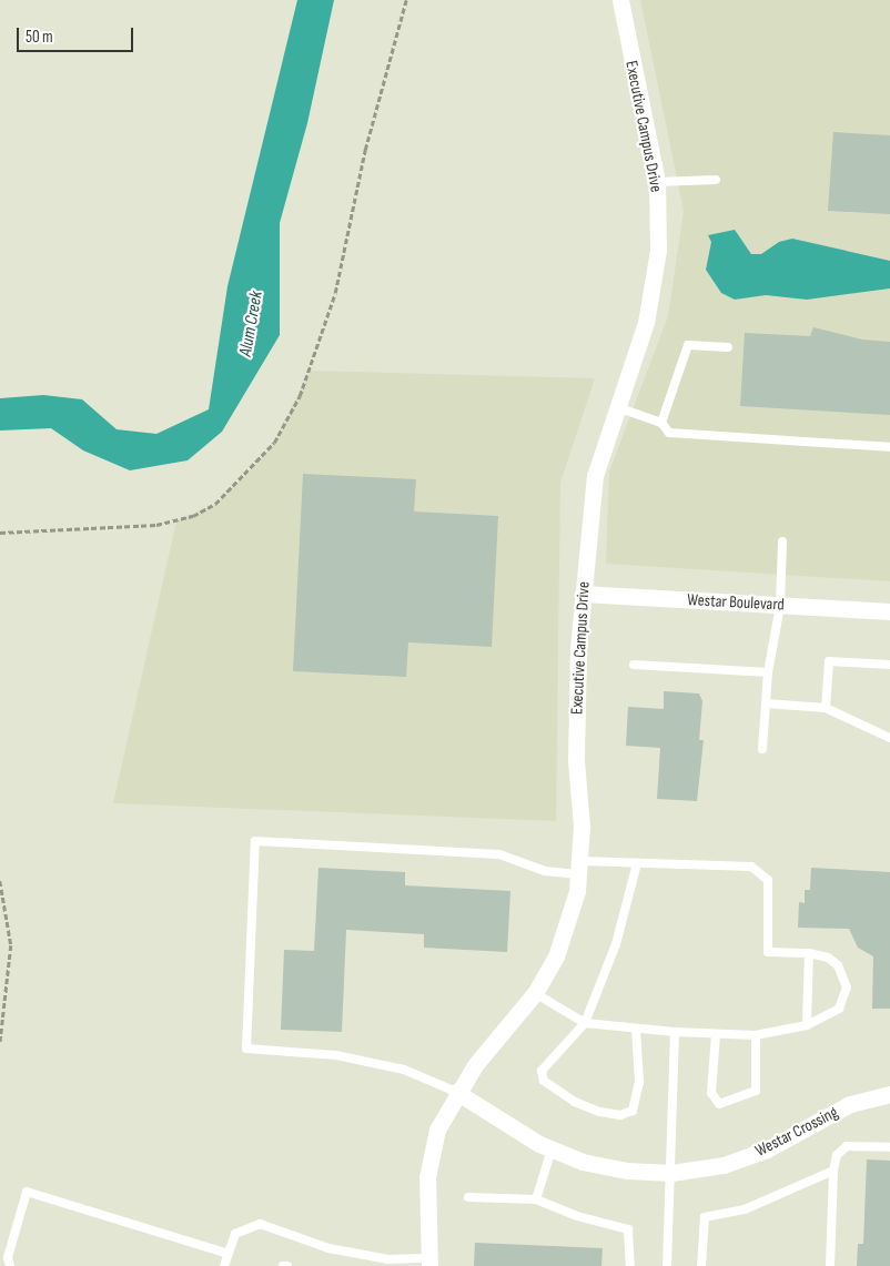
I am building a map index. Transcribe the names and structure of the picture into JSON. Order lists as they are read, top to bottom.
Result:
{
  "streets": {
    "street": ["Executive Campus Drive", "Westar Boulevard", "Westar Crossing"]
  },
  "crossings": [
    ["Executive Campus Drive", "Westar Boulevard"],
    ["Executive Campus Drive", "Westar Crossing"]
  ],
  "water": ["Alum Creek"],
  "scale_bar": "50 m"
}
